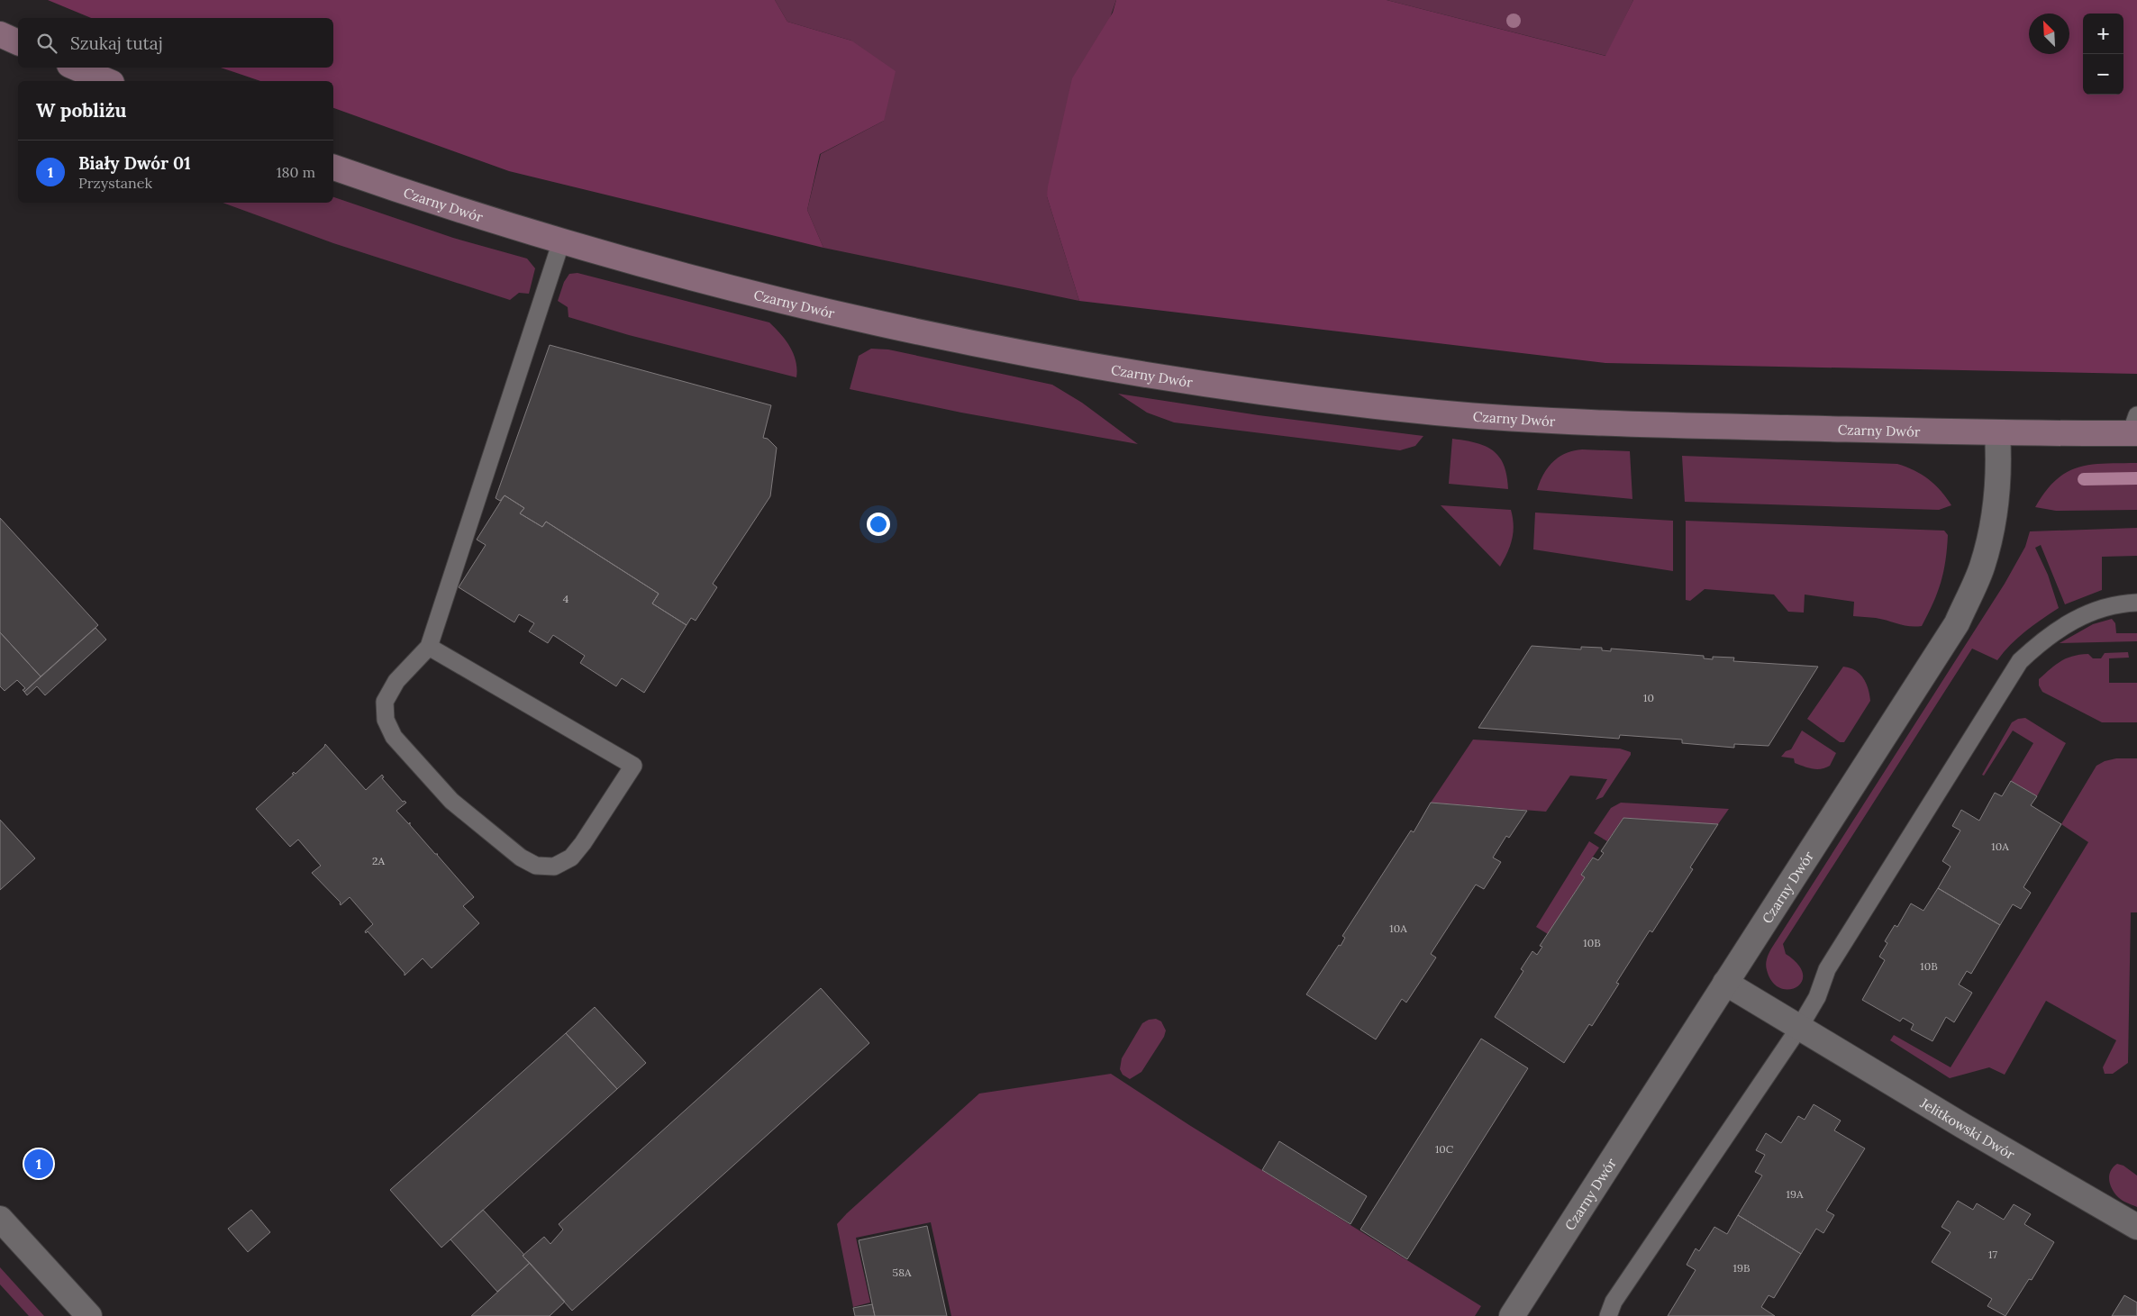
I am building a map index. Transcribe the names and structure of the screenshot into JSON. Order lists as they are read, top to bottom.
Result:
{
  "streets": {
    "main road": ["Czarny Dwór"],
    "street": ["Jelitkowski Dwór"]
  },
  "crossings": [
    ["Czarny Dwór", "Jelitkowski Dwór"]
  ],
  "house_numbers": [
    "4",
    "10",
    "10A",
    "2A",
    "10A",
    "10B",
    "10B",
    "10C",
    "19A",
    "17",
    "19B",
    "58A"
  ],
  "north": "top left",
  "page": {
    "map_buttons": ["+", "−"],
    "search": "Szukaj tutaj",
    "heading": "W pobliżu",
    "list": [
      {
        "mark": "1",
        "name": "Biały Dwór 01",
        "note": "Przystanek",
        "value": "180 m"
      }
    ],
    "pins": "1"
  }
}
